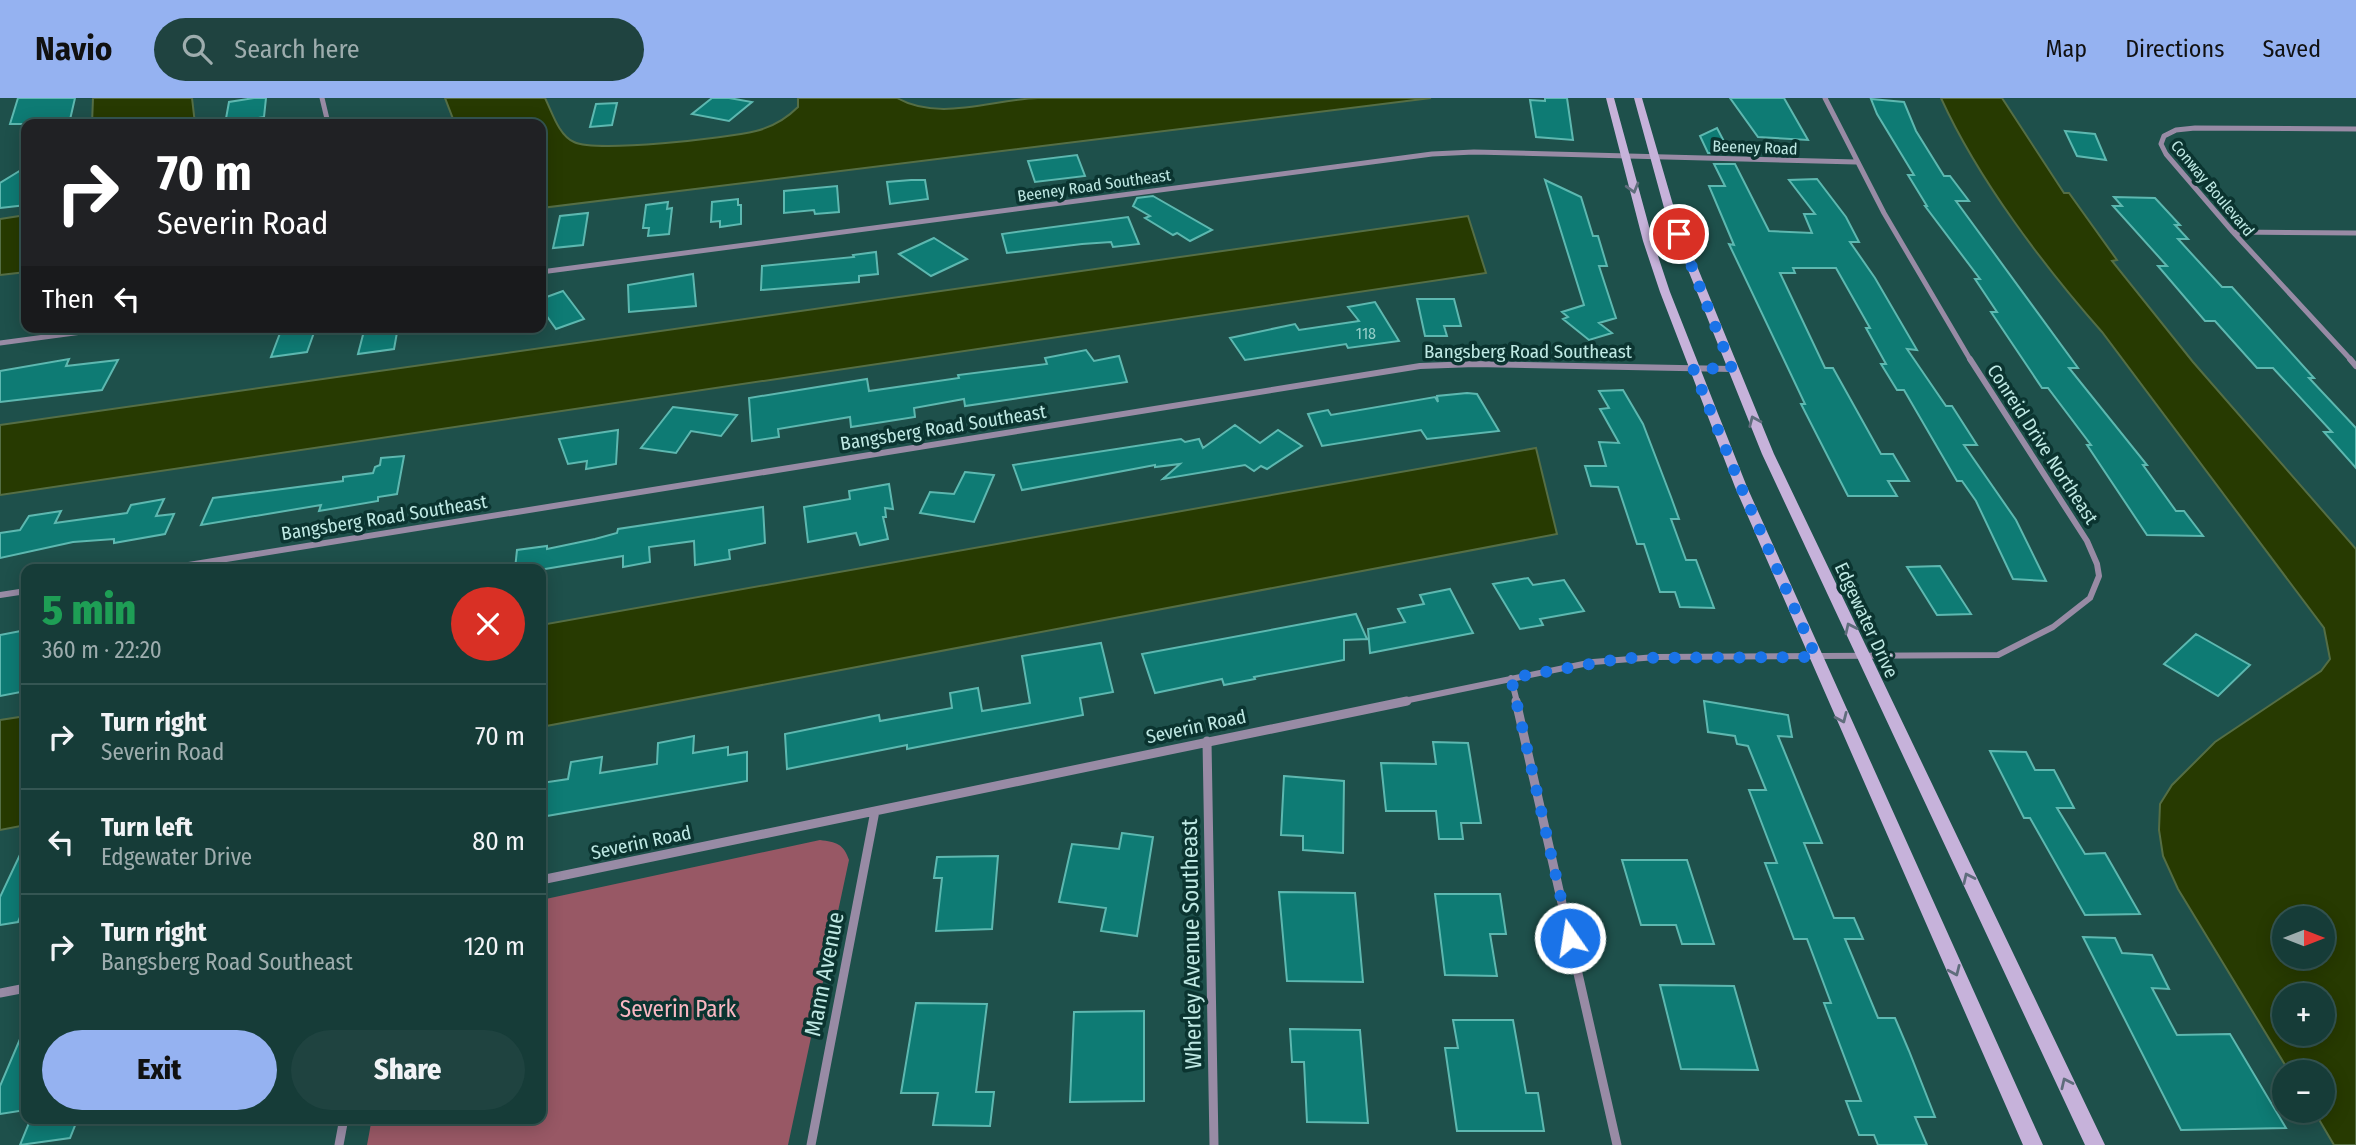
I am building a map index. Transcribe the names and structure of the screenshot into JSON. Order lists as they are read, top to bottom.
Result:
{
  "streets": {
    "street": [
      "Beeney Road",
      "Beeney Road Southeast",
      "Conway Boulevard",
      "Bangsberg Road Southeast",
      "Conreid Drive Northeast",
      "Edgewater Drive",
      "Severin Road",
      "Wherley Avenue Southeast",
      "Mann Avenue"
    ]
  },
  "crossings": [
    ["Beeney Road", "Beeney Road Southeast"],
    ["Beeney Road", "Conreid Drive Northeast"],
    ["Beeney Road", "Edgewater Drive"],
    ["Beeney Road Southeast", "Edgewater Drive"],
    ["Bangsberg Road Southeast", "Edgewater Drive"],
    ["Conreid Drive Northeast", "Edgewater Drive"],
    ["Conreid Drive Northeast", "Severin Road"],
    ["Edgewater Drive", "Severin Road"],
    ["Severin Road", "Wherley Avenue Southeast"],
    ["Severin Road", "Mann Avenue"]
  ],
  "parks": ["Severin Park"],
  "house_numbers": ["118"],
  "north": "right",
  "page": {
    "header": "Navio",
    "search": "Search here",
    "nav": ["Map", "Directions", "Saved"],
    "turn": ["70 m", "Severin Road"],
    "then": "Then",
    "heading": ["5 min", "360 m · 22:20"],
    "list": [
      {
        "name": "Turn right",
        "note": "Severin Road",
        "value": "70 m"
      },
      {
        "name": "Turn left",
        "note": "Edgewater Drive",
        "value": "80 m"
      },
      {
        "name": "Turn right",
        "note": "Bangsberg Road Southeast",
        "value": "120 m"
      }
    ],
    "map_buttons": ["+", "−"],
    "buttons": ["Exit", "Share"]
  }
}
